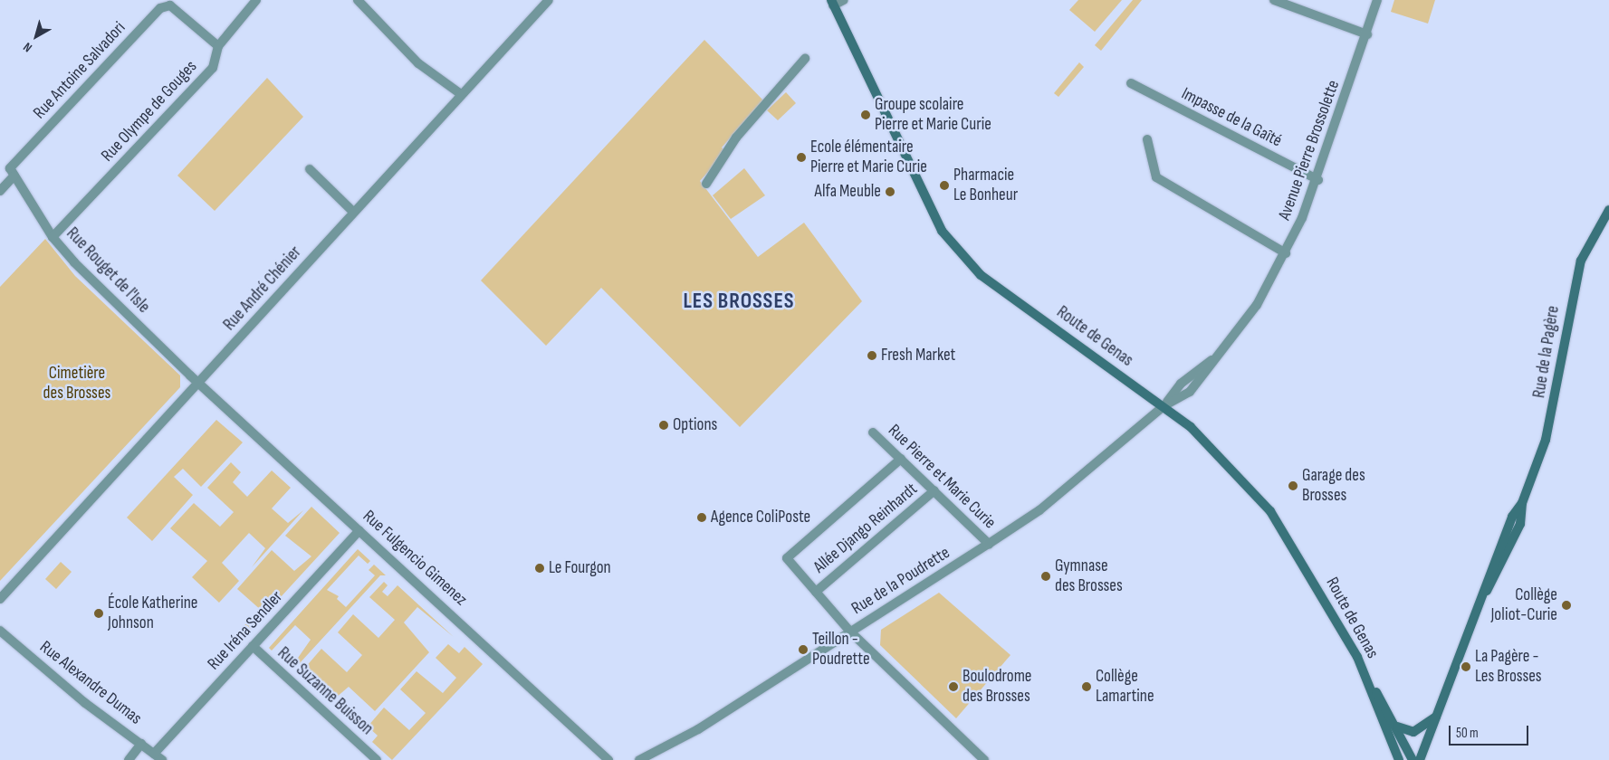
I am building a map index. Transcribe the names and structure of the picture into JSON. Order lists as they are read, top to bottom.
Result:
{
  "streets": {
    "main road": ["Route de Genas", "Rue de la Pagère"],
    "street": [
      "Rue Antoine Salvadori",
      "Rue Olympe de Gouges",
      "Impasse de la Gaîté",
      "Avenue Pierre Brossolette",
      "Rue Rouget de l'Isle",
      "Rue André Chénier",
      "Rue Pierre et Marie Curie",
      "Allée Django Reinhardt",
      "Rue Fulgencio Gimenez",
      "Rue de la Poudrette",
      "Rue Iréna Sendler",
      "Rue Alexandre Dumas",
      "Rue Suzanne Buisson"
    ]
  },
  "crossings": [
    ["Rue Antoine Salvadori", "Rue Olympe de Gouges"],
    ["Rue Antoine Salvadori", "Rue Rouget de l'Isle"],
    ["Rue Olympe de Gouges", "Rue Rouget de l'Isle"],
    ["Impasse de la Gaîté", "Avenue Pierre Brossolette"],
    ["Avenue Pierre Brossolette", "Route de Genas"],
    ["Avenue Pierre Brossolette", "Rue de la Poudrette"],
    ["Rue Rouget de l'Isle", "Rue André Chénier"],
    ["Rue Rouget de l'Isle", "Rue Fulgencio Gimenez"],
    ["Rue André Chénier", "Rue Fulgencio Gimenez"],
    ["Route de Genas", "Rue de la Poudrette"],
    ["Rue Pierre et Marie Curie", "Allée Django Reinhardt"],
    ["Rue Pierre et Marie Curie", "Rue de la Poudrette"],
    ["Rue Fulgencio Gimenez", "Rue Iréna Sendler"],
    ["Rue Iréna Sendler", "Rue Alexandre Dumas"],
    ["Rue Iréna Sendler", "Rue Suzanne Buisson"]
  ],
  "districts": ["LES BROSSES"],
  "parks": ["Cimetière des Brosses"],
  "places": [
    "Groupe scolaire Pierre et Marie Curie",
    "Ecole élémentaire Pierre et Marie Curie",
    "Pharmacie Le Bonheur",
    "Alfa Meuble",
    "Fresh Market",
    "Options",
    "Garage des Brosses",
    "Agence ColiPoste",
    "Le Fourgon",
    "Gymnase des Brosses",
    "Collège Joliot-Curie",
    "École Katherine Johnson",
    "Teillon - Poudrette",
    "La Pagère - Les Brosses",
    "Boulodrome des Brosses",
    "Collège Lamartine"
  ],
  "scale_bar": "50 m",
  "north": "bottom left"
}
